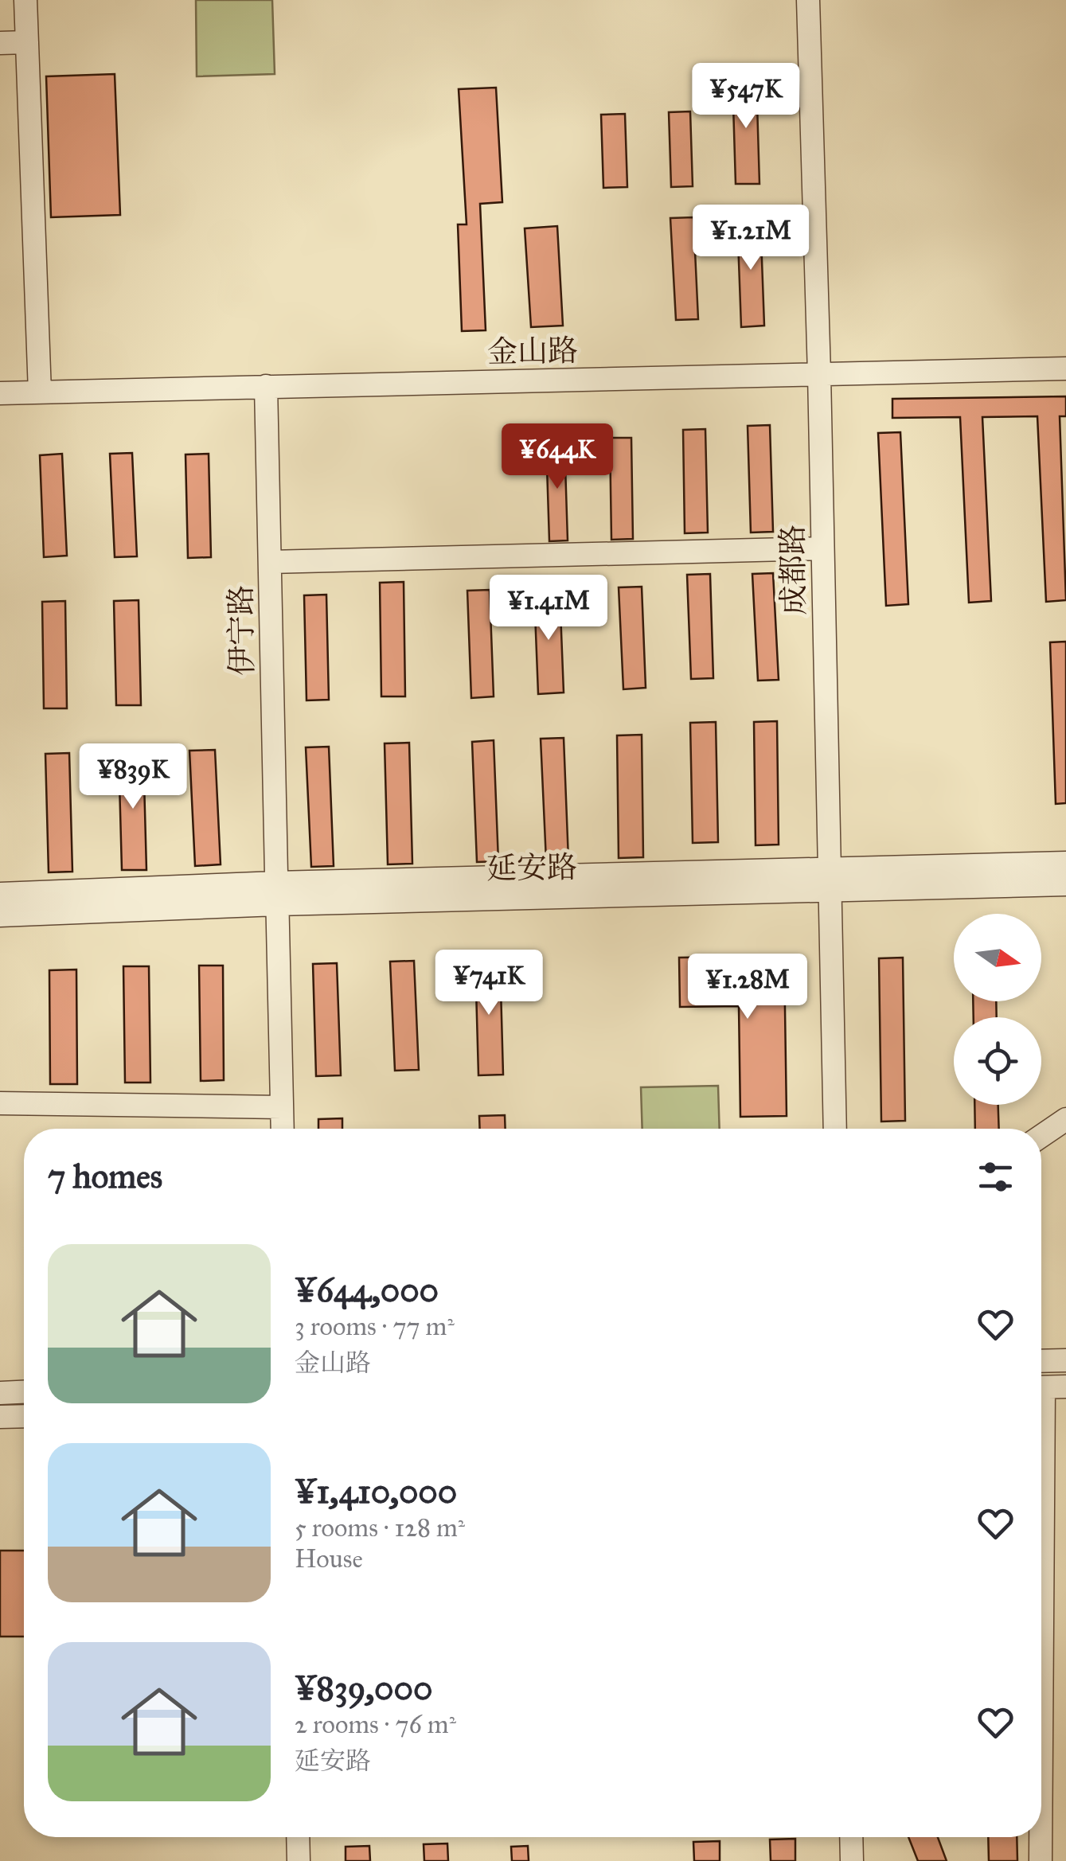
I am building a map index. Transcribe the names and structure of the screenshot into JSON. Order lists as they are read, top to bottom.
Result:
{
  "streets": {
    "street": [
      "金山路",
      "成都路",
      "伊宁路",
      "延安路"
    ]
  },
  "crossings": [
    ["金山路", "成都路"],
    ["金山路", "伊宁路"],
    ["成都路", "延安路"],
    ["伊宁路", "延安路"]
  ],
  "north": "right",
  "page": {
    "price": [
      "¥547K",
      "¥1.21M",
      "¥644K",
      "¥1.41M",
      "¥839K",
      "¥741K",
      "¥1.28M"
    ],
    "heading": "7 homes",
    "list": [
      {
        "name": "¥644,000",
        "note": "3 rooms · 77 m² · 金山路"
      },
      {
        "name": "¥1,410,000",
        "note": "5 rooms · 128 m² · House"
      },
      {
        "name": "¥839,000",
        "note": "2 rooms · 76 m² · 延安路"
      }
    ]
  }
}
